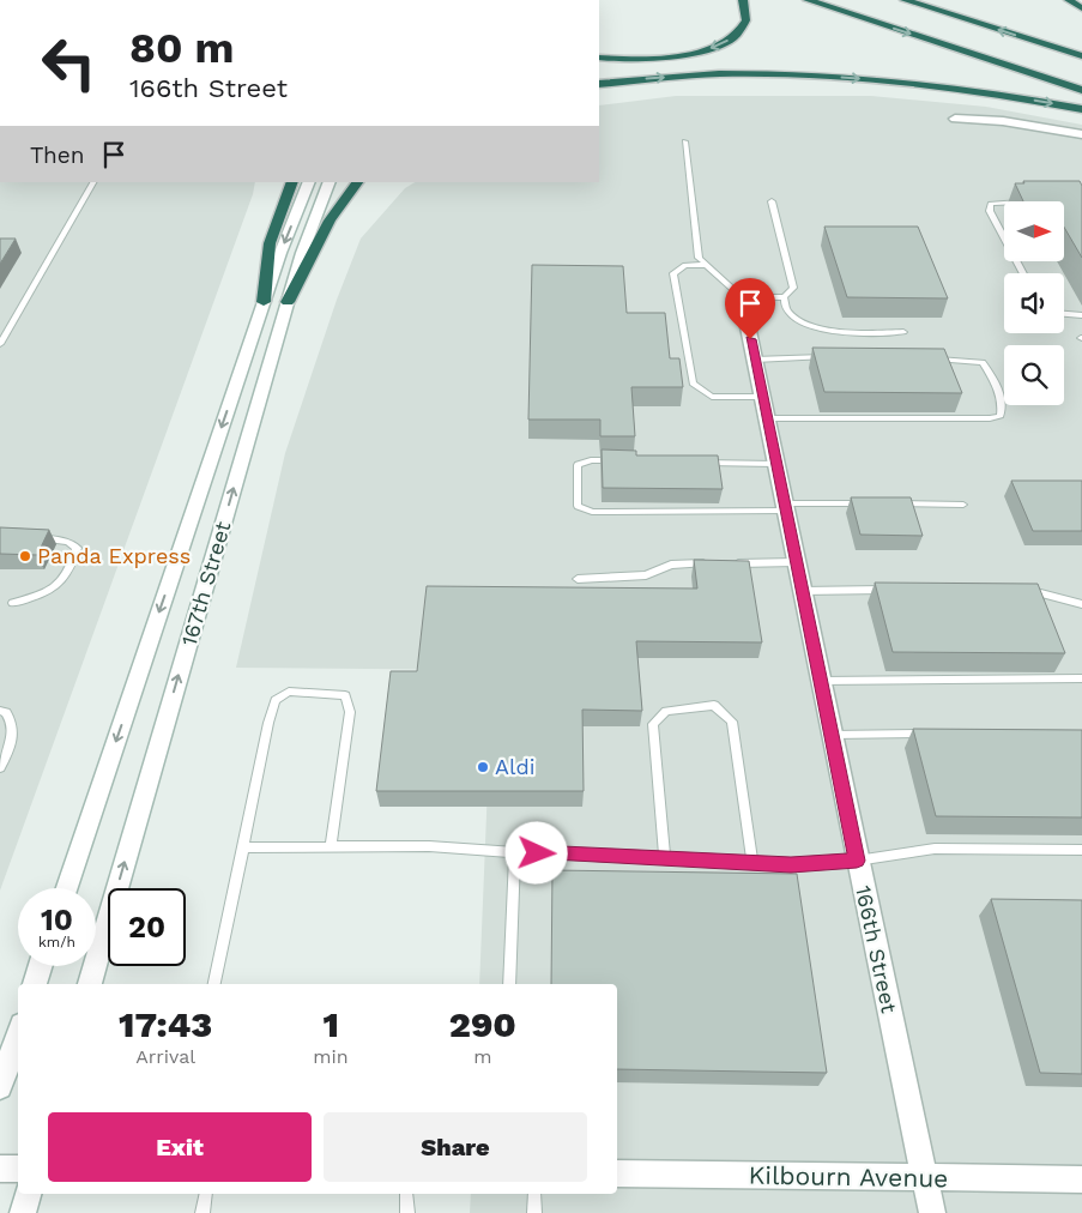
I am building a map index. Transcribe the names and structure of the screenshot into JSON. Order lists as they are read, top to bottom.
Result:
{
  "streets": {
    "main road": ["167th Street", "166th Street", "Kilbourn Avenue"]
  },
  "crossings": [
    ["166th Street", "Kilbourn Avenue"]
  ],
  "places": ["Panda Express", "Aldi"],
  "north": "right",
  "page": {
    "turn": ["80 m", "166th Street"],
    "then": "Then",
    "speed": "10 km/h",
    "limit": "20",
    "eta": [
      "17:43",
      "Arrival",
      "1",
      "min",
      "290",
      "m"
    ],
    "buttons": ["Exit", "Share"]
  }
}
